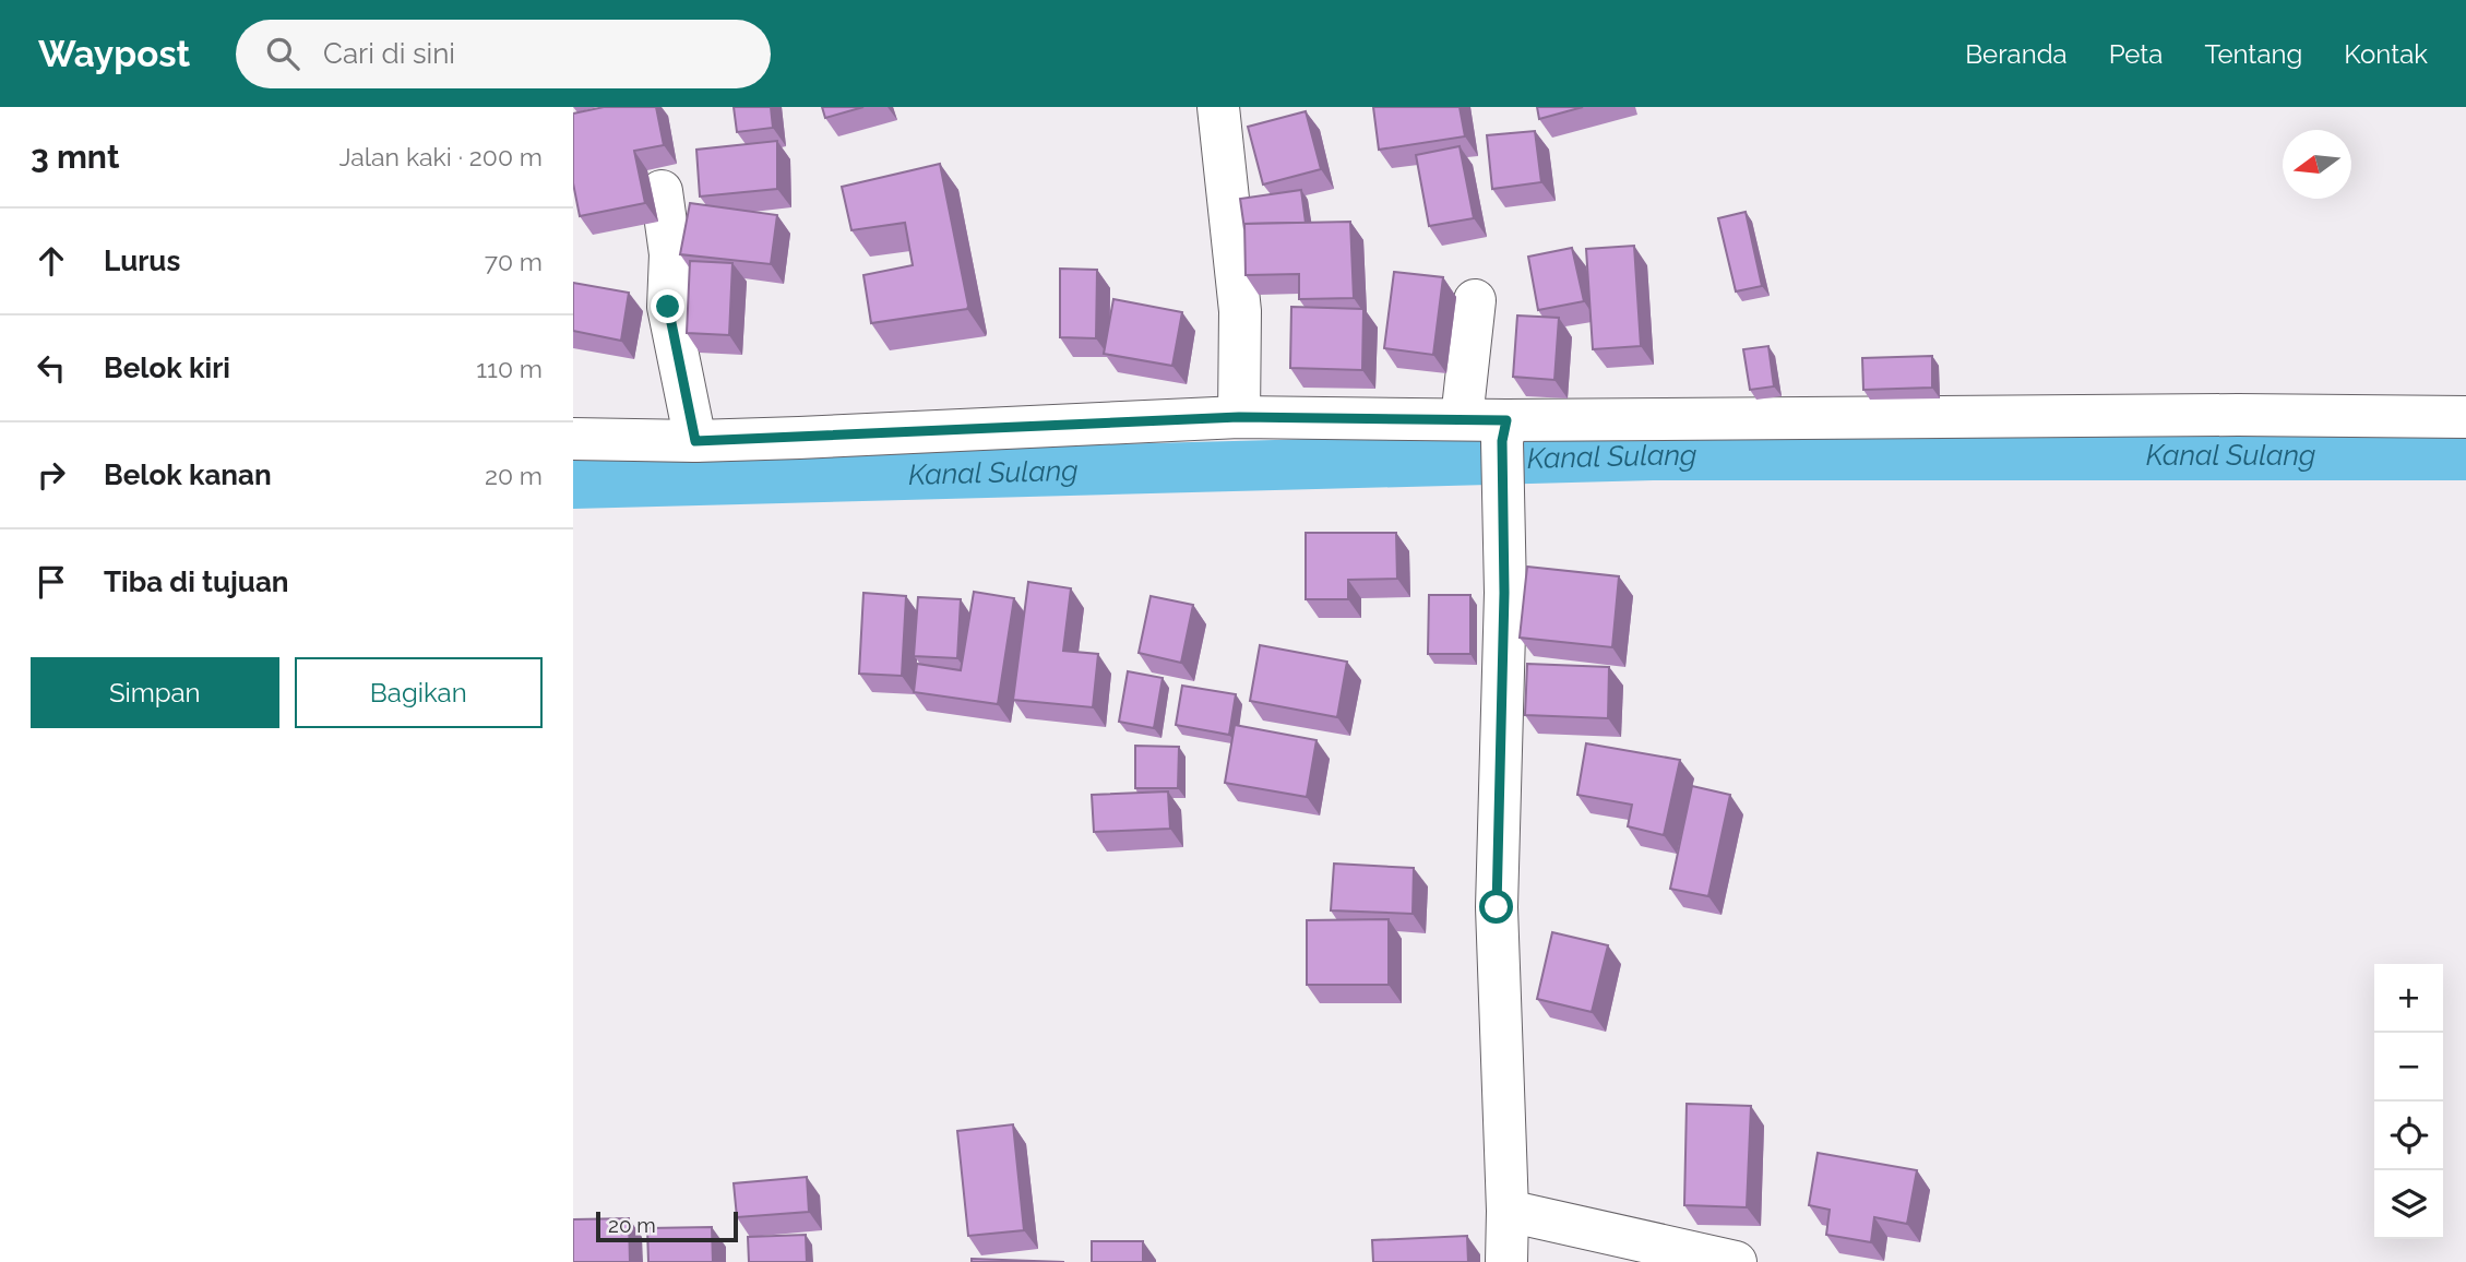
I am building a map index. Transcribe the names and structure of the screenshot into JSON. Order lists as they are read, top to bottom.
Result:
{
  "water": ["Kanal Sulang"],
  "scale_bar": "20 m",
  "north": "left",
  "page": {
    "header": "Waypost",
    "search": "Cari di sini",
    "nav": [
      "Beranda",
      "Peta",
      "Tentang",
      "Kontak"
    ],
    "heading": ["3 mnt", "Jalan kaki · 200 m"],
    "list": [
      ["Lurus", "70 m"],
      ["Belok kiri", "110 m"],
      ["Belok kanan", "20 m"],
      "Tiba di tujuan"
    ],
    "buttons": ["Simpan", "Bagikan"],
    "map_buttons": ["+", "−"],
    "scale": "20 m"
  }
}
